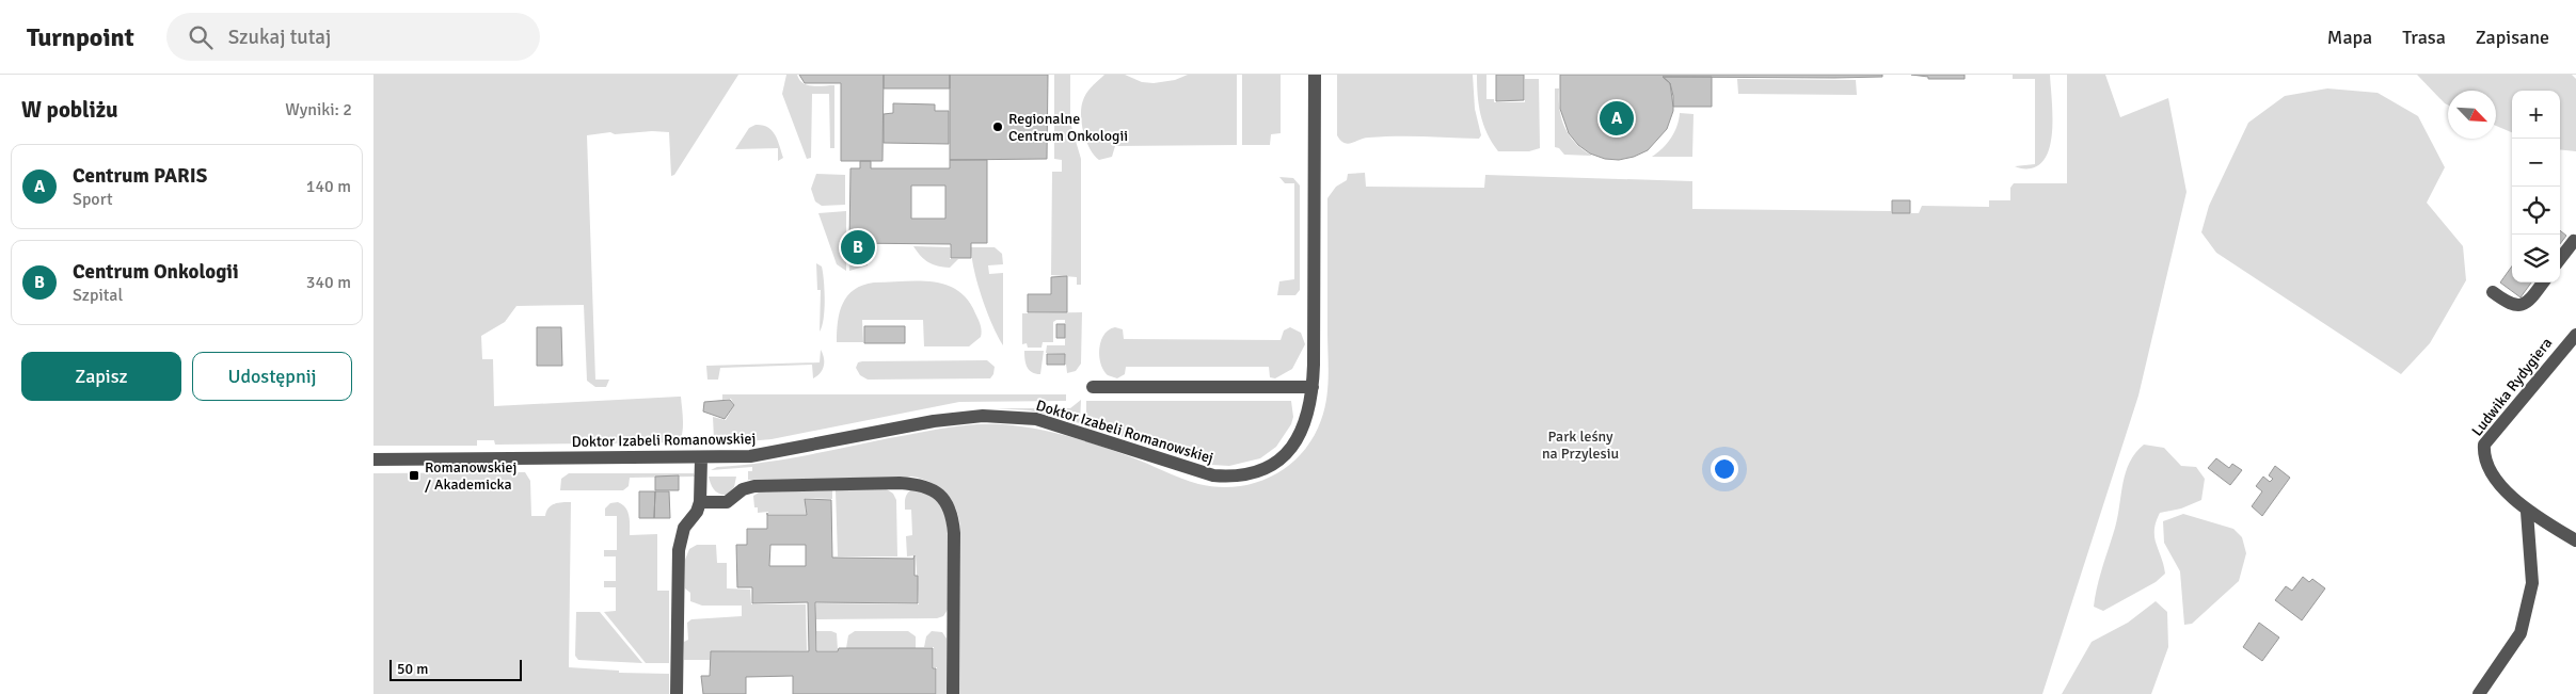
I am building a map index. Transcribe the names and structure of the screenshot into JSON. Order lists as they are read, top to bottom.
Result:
{
  "streets": {
    "street": ["Ludwika Rydygiera", "Doktor Izabeli Romanowskiej"]
  },
  "parks": ["Park leśny na Przylesiu"],
  "places": {
    "other": ["Regionalne Centrum Onkologii"],
    "transit": ["Romanowskiej / Akademicka"]
  },
  "scale_bar": "50 m",
  "north": "bottom right",
  "page": {
    "header": "Turnpoint",
    "search": "Szukaj tutaj",
    "nav": ["Mapa", "Trasa", "Zapisane"],
    "heading": ["W pobliżu", "Wyniki: 2"],
    "map_buttons": ["+", "−"],
    "pins": ["A", "B"],
    "list": [
      {
        "mark": "A",
        "name": "Centrum PARIS",
        "note": "Sport",
        "value": "140 m"
      },
      {
        "mark": "B",
        "name": "Centrum Onkologii",
        "note": "Szpital",
        "value": "340 m"
      }
    ],
    "buttons": ["Zapisz", "Udostępnij"],
    "scale": "50 m"
  }
}
